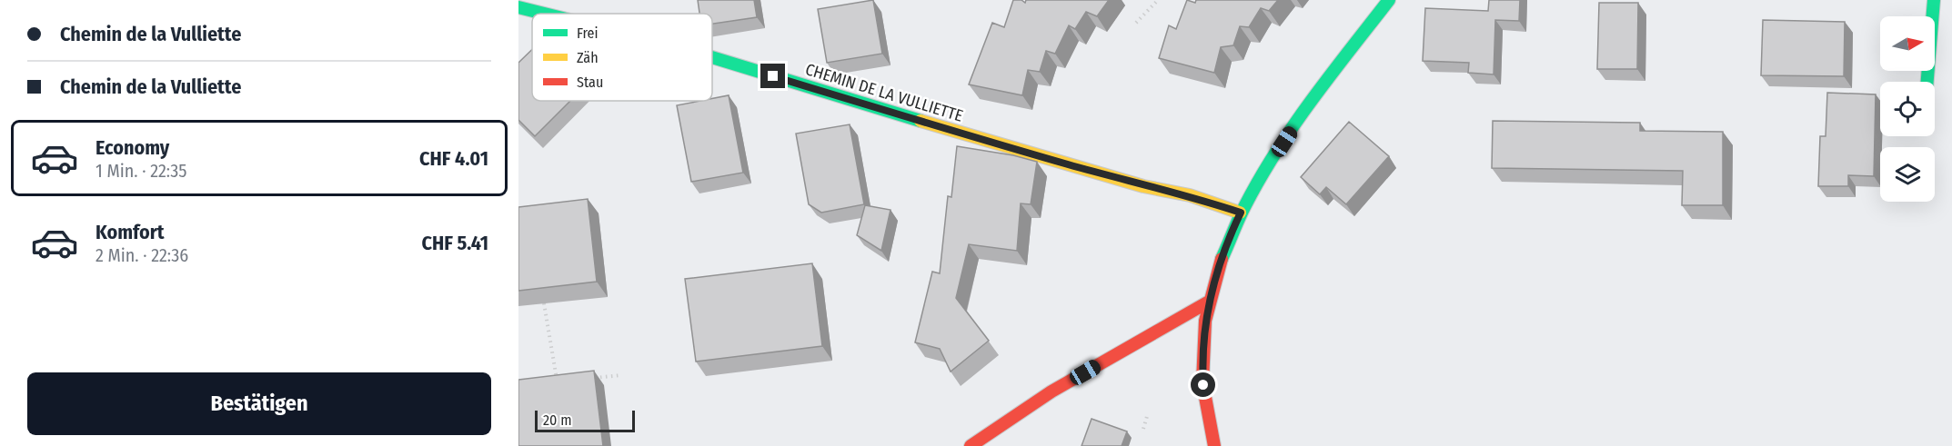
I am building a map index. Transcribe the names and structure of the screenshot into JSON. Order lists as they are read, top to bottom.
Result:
{
  "streets": {
    "street": ["CHEMIN DE LA VULLIETTE"]
  },
  "legend": ["Frei", "Zäh", "Stau"],
  "scale_bar": "20 m",
  "north": "right",
  "page": {
    "banner": ["Chemin de la Vulliette", "Chemin de la Vulliette"],
    "list": [
      {
        "name": "Economy",
        "note": "1 Min. · 22:35",
        "value": "CHF 4.01"
      },
      {
        "name": "Komfort",
        "note": "2 Min. · 22:36",
        "value": "CHF 5.41"
      }
    ],
    "buttons": "Bestätigen",
    "scale": "20 m"
  }
}
